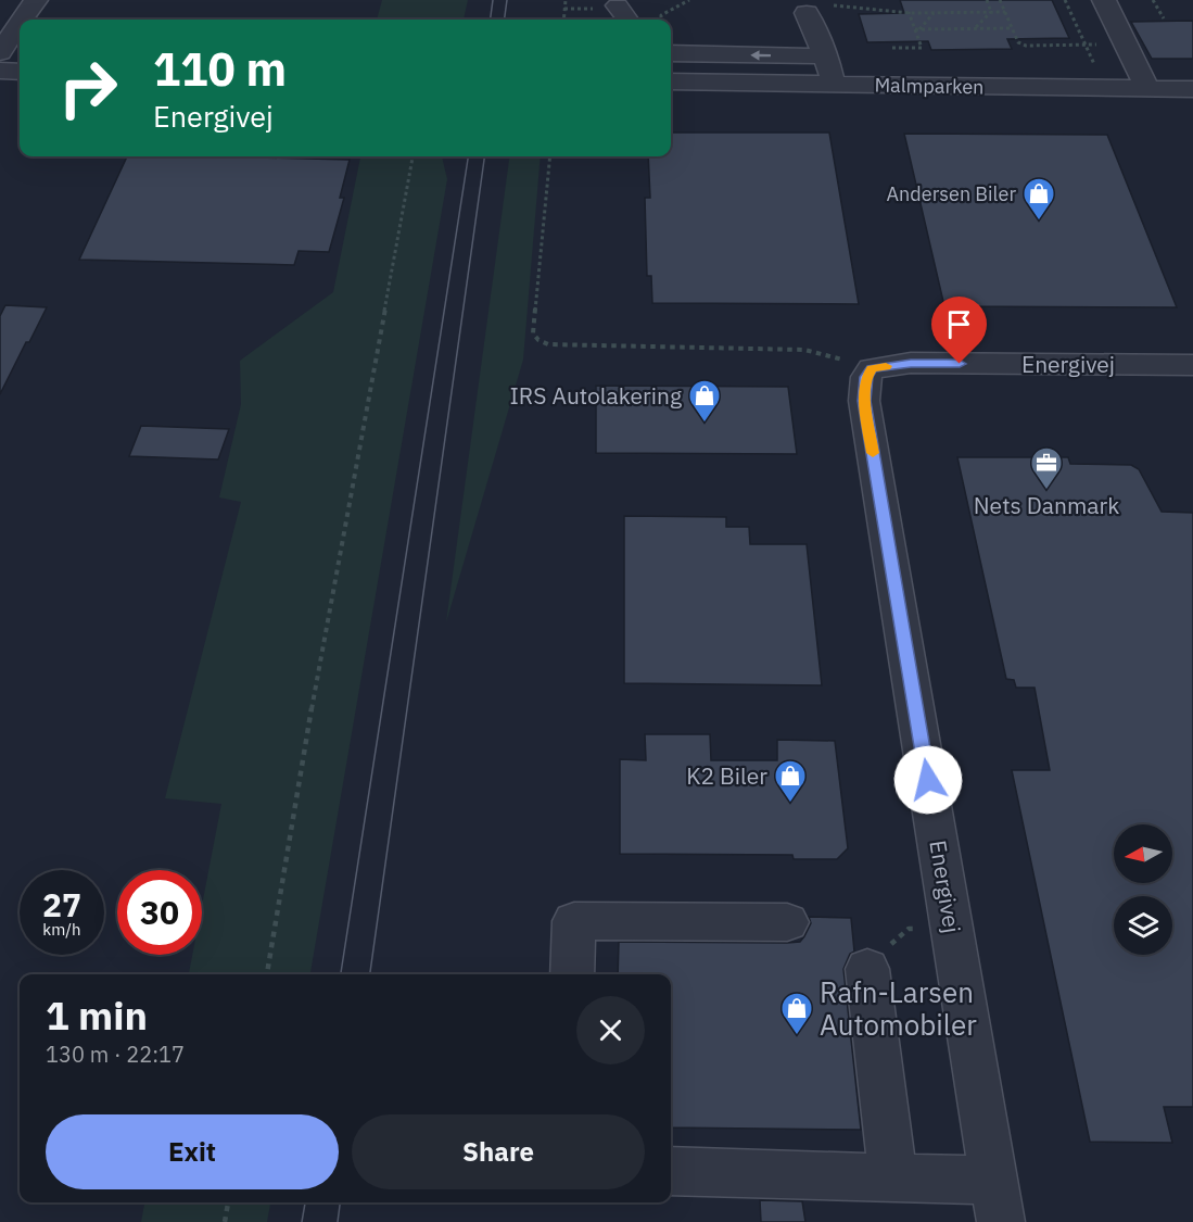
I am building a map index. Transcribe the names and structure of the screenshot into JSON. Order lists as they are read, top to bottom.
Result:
{
  "streets": {
    "street": ["Malmparken", "Energivej"]
  },
  "places": {
    "shop": [
      "Andersen Biler",
      "IRS Autolakering",
      "K2 Biler",
      "Rafn-Larsen Automobiler"
    ],
    "office": ["Nets Danmark"]
  },
  "north": "left",
  "page": {
    "turn": ["110 m", "Energivej"],
    "speed": "27 km/h",
    "limit": "30",
    "heading": ["1 min", "130 m · 22:17"],
    "buttons": ["Exit", "Share"]
  }
}
